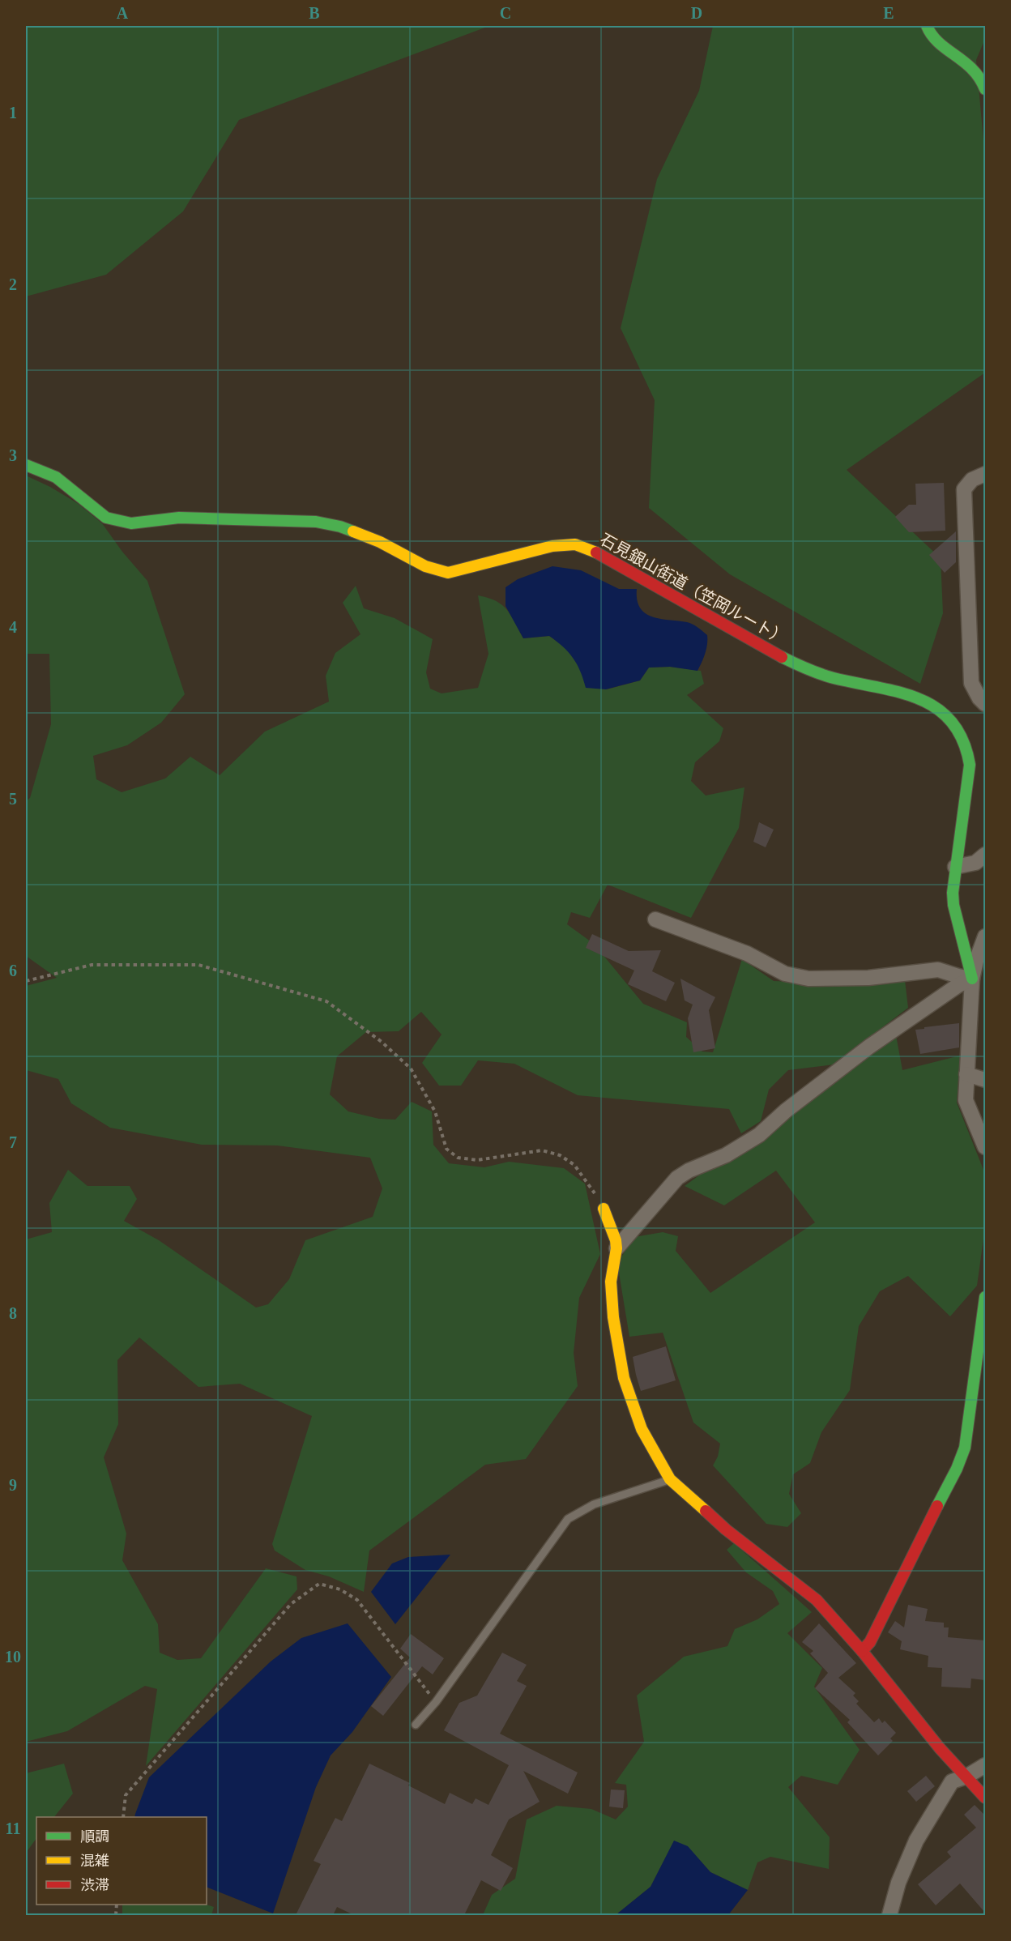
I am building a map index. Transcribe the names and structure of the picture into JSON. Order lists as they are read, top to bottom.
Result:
{
  "streets": {
    "street": ["石見銀山街道（笠岡ルート）"]
  },
  "legend": ["順調", "混雑", "渋滞"],
  "grid": {
    "columns": [
      "A",
      "B",
      "C",
      "D",
      "E"
    ],
    "rows": [
      "1",
      "2",
      "3",
      "4",
      "5",
      "6",
      "7",
      "8",
      "9",
      "10",
      "11"
    ]
  }
}
